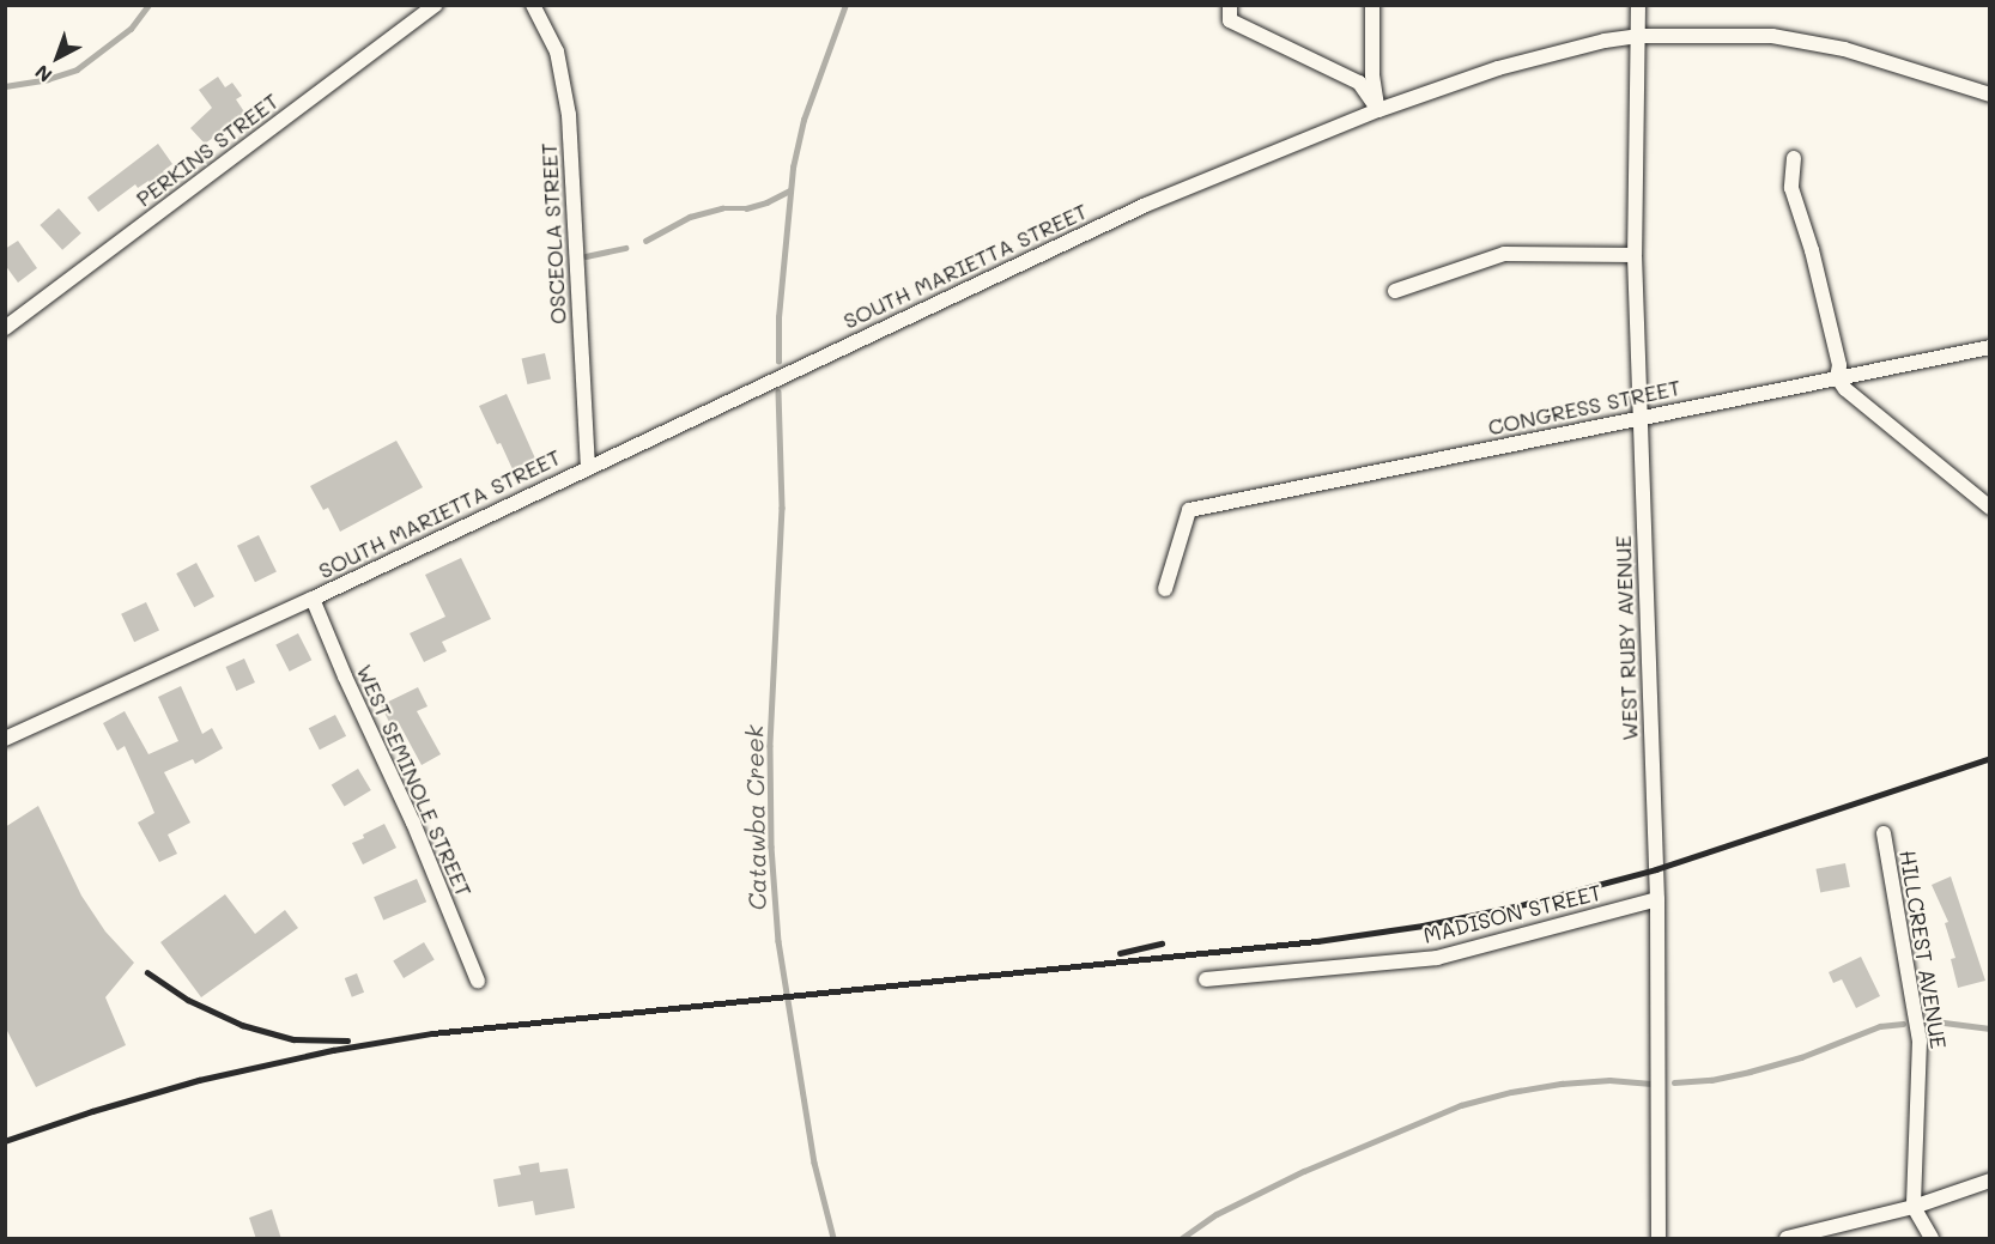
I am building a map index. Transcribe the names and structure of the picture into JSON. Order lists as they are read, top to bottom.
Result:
{
  "streets": {
    "street": [
      "PERKINS STREET",
      "OSCEOLA STREET",
      "SOUTH MARIETTA STREET",
      "CONGRESS STREET",
      "WEST RUBY AVENUE",
      "WEST SEMINOLE STREET",
      "MADISON STREET",
      "HILLCREST AVENUE"
    ]
  },
  "crossings": [
    ["OSCEOLA STREET", "SOUTH MARIETTA STREET"],
    ["SOUTH MARIETTA STREET", "WEST RUBY AVENUE"],
    ["SOUTH MARIETTA STREET", "WEST SEMINOLE STREET"],
    ["CONGRESS STREET", "WEST RUBY AVENUE"],
    ["WEST RUBY AVENUE", "MADISON STREET"]
  ],
  "water": ["Catawba Creek"],
  "north": "bottom left"
}
